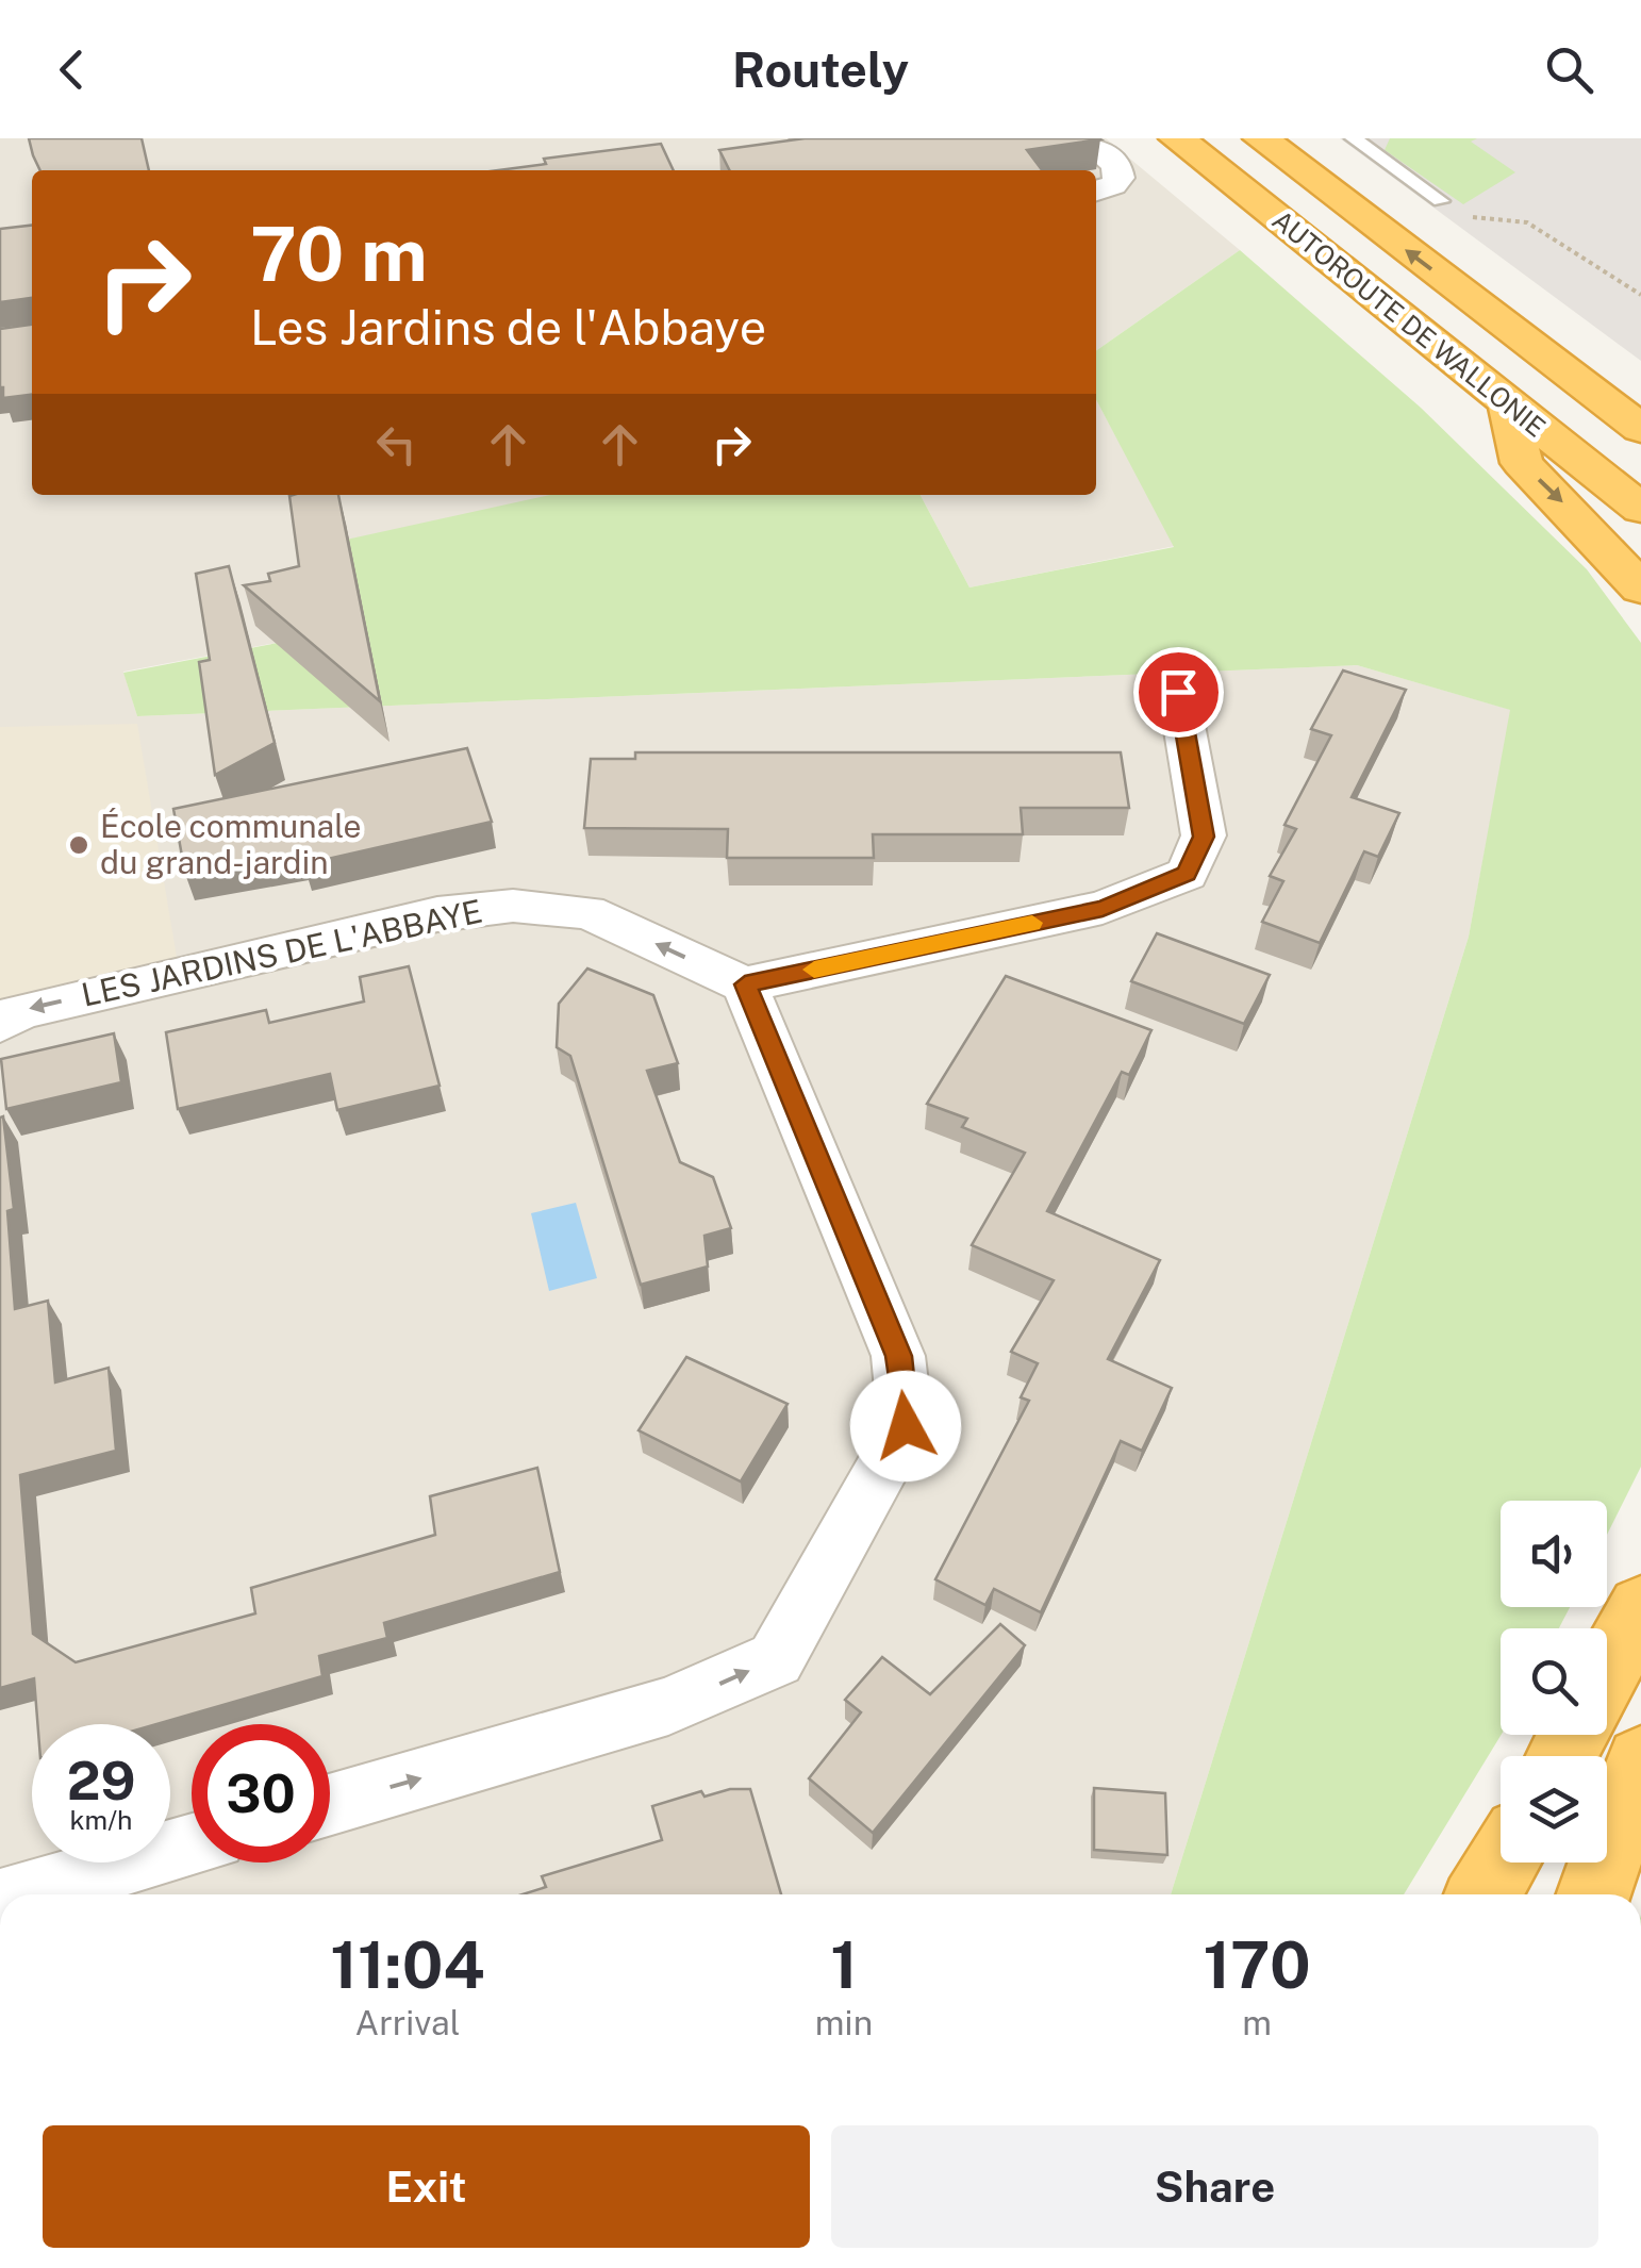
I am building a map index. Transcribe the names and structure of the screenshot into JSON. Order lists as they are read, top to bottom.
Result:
{
  "streets": {
    "highway": ["AUTOROUTE DE WALLONIE"],
    "street": ["LES JARDINS DE L'ABBAYE"]
  },
  "one_way": ["LES JARDINS DE L'ABBAYE"],
  "places": ["École communale du grand-jardin"],
  "page": {
    "header": "Routely",
    "turn": ["70 m", "Les Jardins de l'Abbaye"],
    "speed": "29 km/h",
    "limit": "30",
    "eta": [
      "11:04",
      "Arrival",
      "1",
      "min",
      "170",
      "m"
    ],
    "buttons": ["Exit", "Share"]
  }
}
